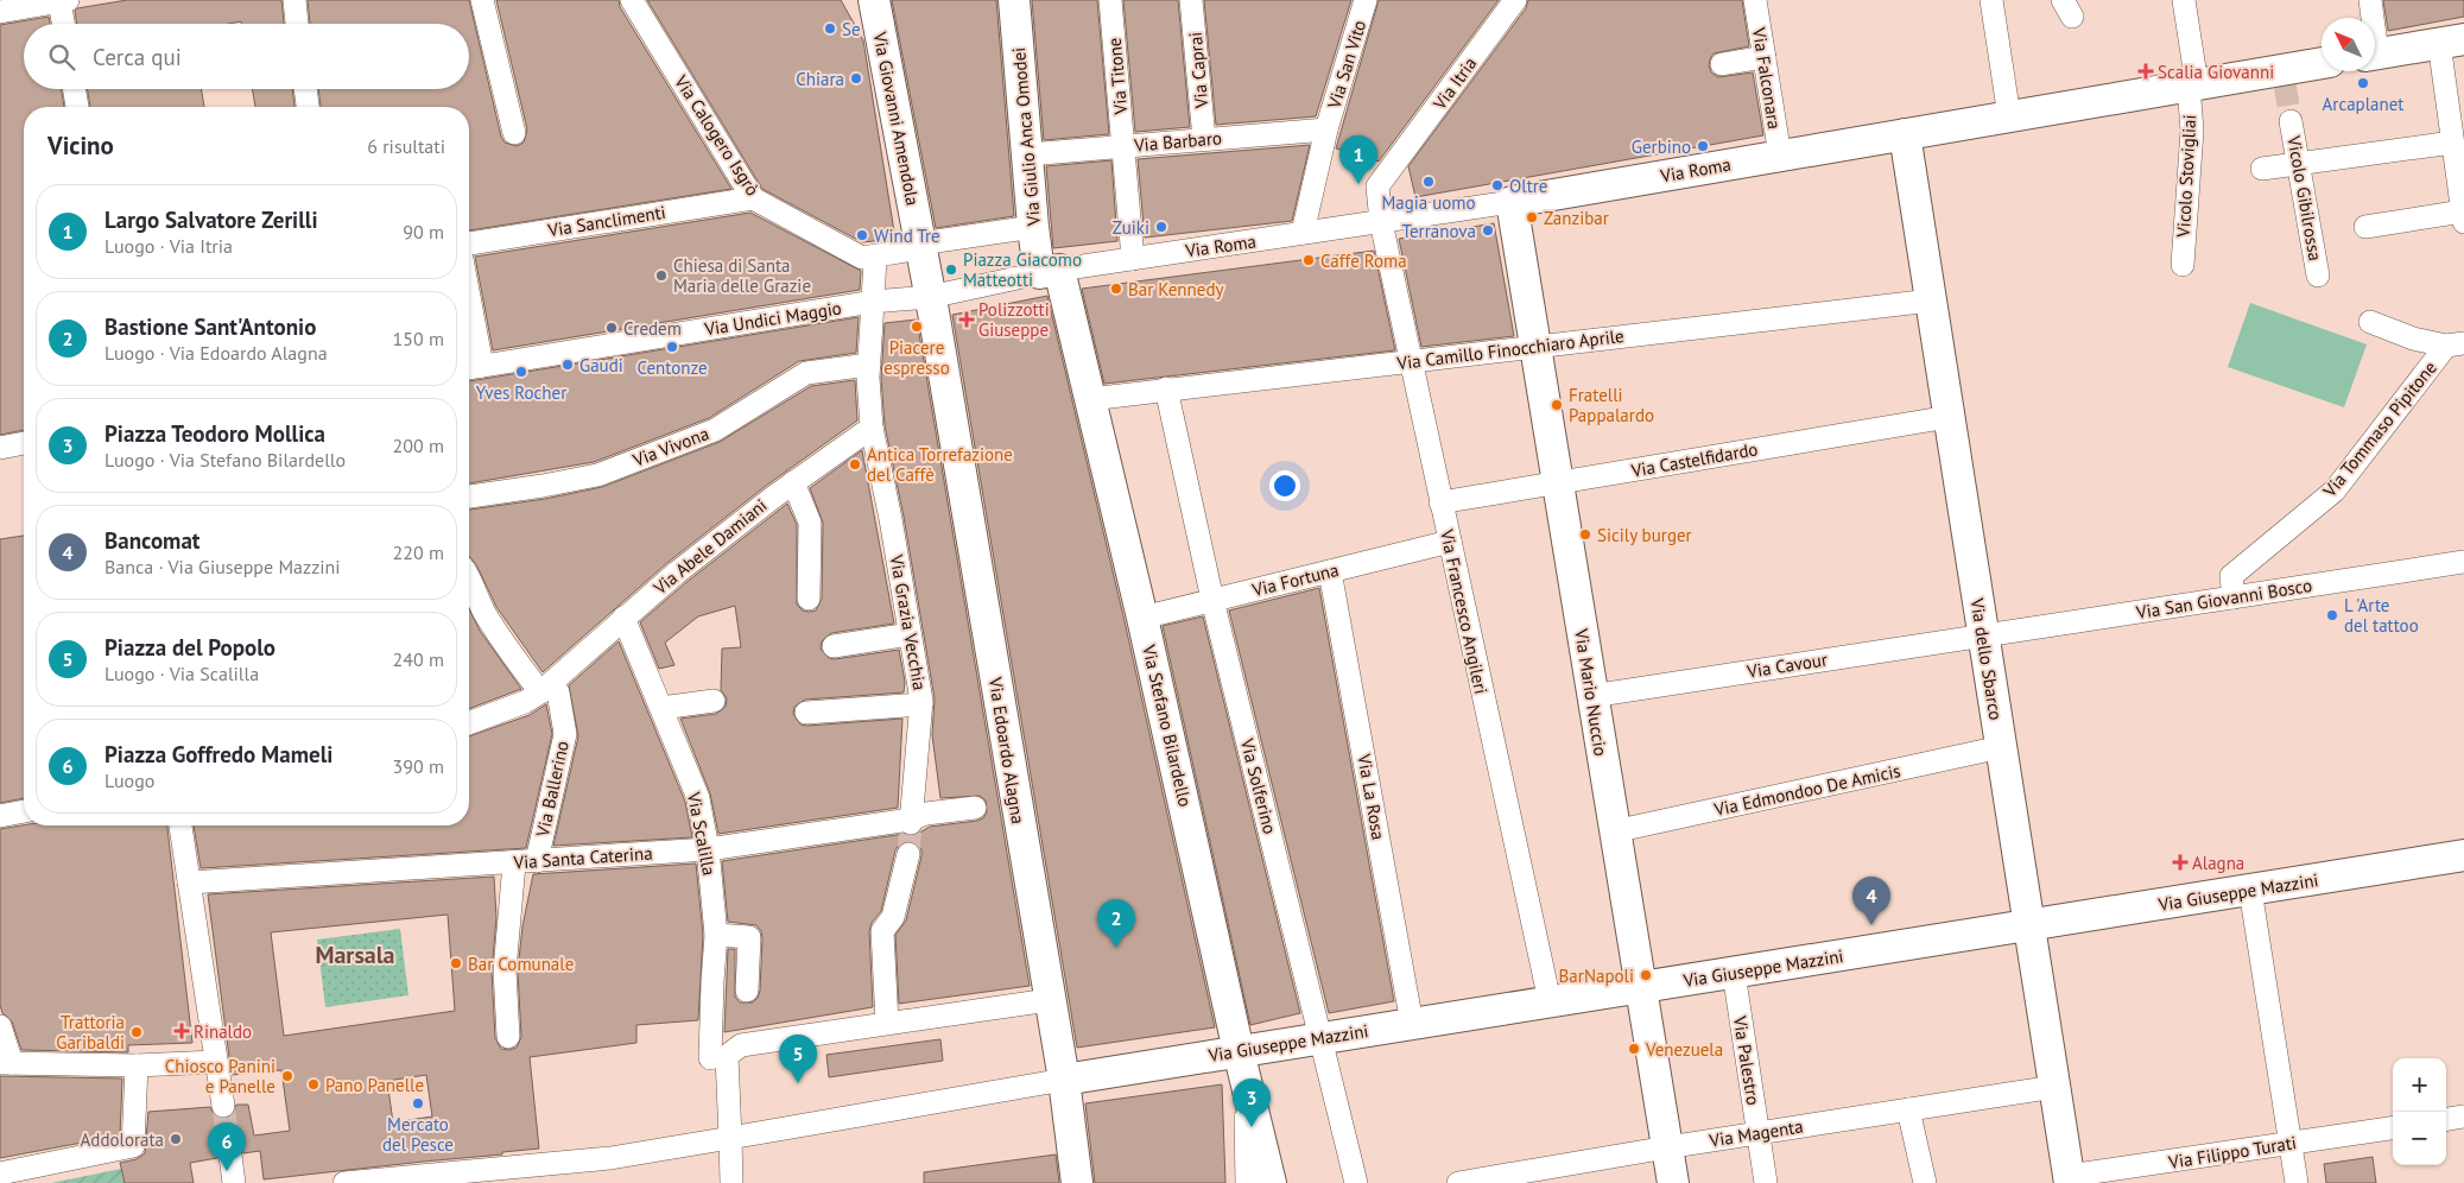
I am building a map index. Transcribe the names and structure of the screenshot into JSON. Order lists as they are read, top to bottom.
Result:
{
  "streets": {
    "main road": [
      "Via Giovanni Amendola",
      "Via Giulio Anca Omodei",
      "Via Roma",
      "Via dello Sbarco",
      "Via Mario Nuccio",
      "Via Stefano Bilardello",
      "Via Edoardo Alagna",
      "Via Giuseppe Mazzini"
    ],
    "street": [
      "Via San Vito",
      "Via Caprai",
      "Via Titone",
      "Via Falconara",
      "Via Itria",
      "Via Calogero Isgrò",
      "Via Barbaro",
      "Vicolo Stovigliai",
      "Vicolo Gibilrossa",
      "Via Sanclimenti",
      "Via Undici Maggio",
      "Via Camillo Finocchiaro Aprile",
      "Via Tommaso Pipitone",
      "Via Vivona",
      "Via Castelfidardo",
      "Via Abele Damiani",
      "Via Fortuna",
      "Via San Giovanni Bosco",
      "Via Francesco Angileri",
      "Via Grazia Vecchia",
      "Via Cavour",
      "Via Solferino",
      "Via Ballerino",
      "Via Edmondoo De Amicis",
      "Via La Rosa",
      "Via Scalilla",
      "Via Santa Caterina",
      "Via Palestro",
      "Via Magenta",
      "Via Filippo Turati"
    ]
  },
  "crossings": [
    ["Via San Vito", "Via Barbaro"],
    ["Via San Vito", "Via Roma"],
    ["Via Caprai", "Via Barbaro"],
    ["Via Titone", "Via Barbaro"],
    ["Via Titone", "Via Roma"],
    ["Via Falconara", "Via Roma"],
    ["Via Itria", "Via Roma"],
    ["Via Itria", "Via Francesco Angileri"],
    ["Via Giovanni Amendola", "Via Undici Maggio"],
    ["Via Giovanni Amendola", "Via Edoardo Alagna"],
    ["Via Calogero Isgrò", "Via Sanclimenti"],
    ["Via Giulio Anca Omodei", "Via Barbaro"],
    ["Via Giulio Anca Omodei", "Via Roma"],
    ["Via Giulio Anca Omodei", "Via Stefano Bilardello"],
    ["Via Roma", "Vicolo Stovigliai"],
    ["Via Roma", "Via Francesco Angileri"],
    ["Via Roma", "Via dello Sbarco"],
    ["Via Roma", "Via Mario Nuccio"],
    ["Via Roma", "Via Stefano Bilardello"],
    ["Via Undici Maggio", "Via Edoardo Alagna"],
    ["Via Camillo Finocchiaro Aprile", "Via Francesco Angileri"],
    ["Via Camillo Finocchiaro Aprile", "Via dello Sbarco"],
    ["Via Camillo Finocchiaro Aprile", "Via Mario Nuccio"],
    ["Via Camillo Finocchiaro Aprile", "Via Stefano Bilardello"],
    ["Via Camillo Finocchiaro Aprile", "Via Solferino"],
    ["Via Tommaso Pipitone", "Via San Giovanni Bosco"],
    ["Via Castelfidardo", "Via Francesco Angileri"],
    ["Via Castelfidardo", "Via dello Sbarco"],
    ["Via Castelfidardo", "Via Mario Nuccio"],
    ["Via Abele Damiani", "Via Grazia Vecchia"],
    ["Via Abele Damiani", "Via Ballerino"],
    ["Via Abele Damiani", "Via Scalilla"],
    ["Via Fortuna", "Via Francesco Angileri"],
    ["Via Fortuna", "Via Stefano Bilardello"],
    ["Via Fortuna", "Via Solferino"],
    ["Via Fortuna", "Via La Rosa"],
    ["Via San Giovanni Bosco", "Via dello Sbarco"],
    ["Via San Giovanni Bosco", "Via Cavour"],
    ["Via Francesco Angileri", "Via Giuseppe Mazzini"],
    ["Via Grazia Vecchia", "Via Santa Caterina"],
    ["Via dello Sbarco", "Via Cavour"],
    ["Via dello Sbarco", "Via Edmondoo De Amicis"],
    ["Via dello Sbarco", "Via Giuseppe Mazzini"],
    ["Via dello Sbarco", "Via Magenta"],
    ["Via dello Sbarco", "Via Filippo Turati"],
    ["Via Cavour", "Via Mario Nuccio"],
    ["Via Mario Nuccio", "Via Edmondoo De Amicis"],
    ["Via Mario Nuccio", "Via Giuseppe Mazzini"],
    ["Via Mario Nuccio", "Via Magenta"],
    ["Via Stefano Bilardello", "Via Giuseppe Mazzini"],
    ["Via Edoardo Alagna", "Via Giuseppe Mazzini"],
    ["Via Solferino", "Via Giuseppe Mazzini"],
    ["Via Ballerino", "Via Santa Caterina"],
    ["Via La Rosa", "Via Giuseppe Mazzini"],
    ["Via Scalilla", "Via Santa Caterina"],
    ["Via Giuseppe Mazzini", "Via Palestro"],
    ["Via Palestro", "Via Magenta"]
  ],
  "districts": ["Marsala"],
  "places": {
    "other": [
      "Se",
      "Chiara",
      "Arcaplanet",
      "Gerbino",
      "Magia uomo",
      "Oltre",
      "Zanzibar",
      "Zuiki",
      "Terranova",
      "Wind Tre",
      "Caffe Roma",
      "Piazza Giacomo Matteotti",
      "Chiesa di Santa Maria delle Grazie",
      "Bar Kennedy",
      "Piacere espresso",
      "Credem",
      "Centonze",
      "Gaudi",
      "Yves Rocher",
      "Fratelli Pappalardo",
      "Antica Torrefazione del Caffè",
      "Sicily burger",
      "L 'Arte del tattoo",
      "Bar Comunale",
      "BarNapoli",
      "Trattoria Garibaldi",
      "Venezuela",
      "Chiosco Panini e Panelle",
      "Pano Panelle",
      "Mercato del Pesce",
      "Addolorata"
    ],
    "health": [
      "Scalia Giovanni",
      "Polizzotti Giuseppe",
      "Alagna",
      "Rinaldo"
    ]
  },
  "north": "top left",
  "page": {
    "search": "Cerca qui",
    "heading": ["Vicino", "6 risultati"],
    "pins": [
      "1",
      "4",
      "2",
      "5",
      "3",
      "6"
    ],
    "list": [
      {
        "mark": "1",
        "name": "Largo Salvatore Zerilli",
        "note": "Luogo · Via Itria",
        "value": "90 m"
      },
      {
        "mark": "2",
        "name": "Bastione Sant'Antonio",
        "note": "Luogo · Via Edoardo Alagna",
        "value": "150 m"
      },
      {
        "mark": "3",
        "name": "Piazza Teodoro Mollica",
        "note": "Luogo · Via Stefano Bilardello",
        "value": "200 m"
      },
      {
        "mark": "4",
        "name": "Bancomat",
        "note": "Banca · Via Giuseppe Mazzini",
        "value": "220 m"
      },
      {
        "mark": "5",
        "name": "Piazza del Popolo",
        "note": "Luogo · Via Scalilla",
        "value": "240 m"
      },
      {
        "mark": "6",
        "name": "Piazza Goffredo Mameli",
        "note": "Luogo",
        "value": "390 m"
      }
    ],
    "map_buttons": ["+", "−"]
  }
}
